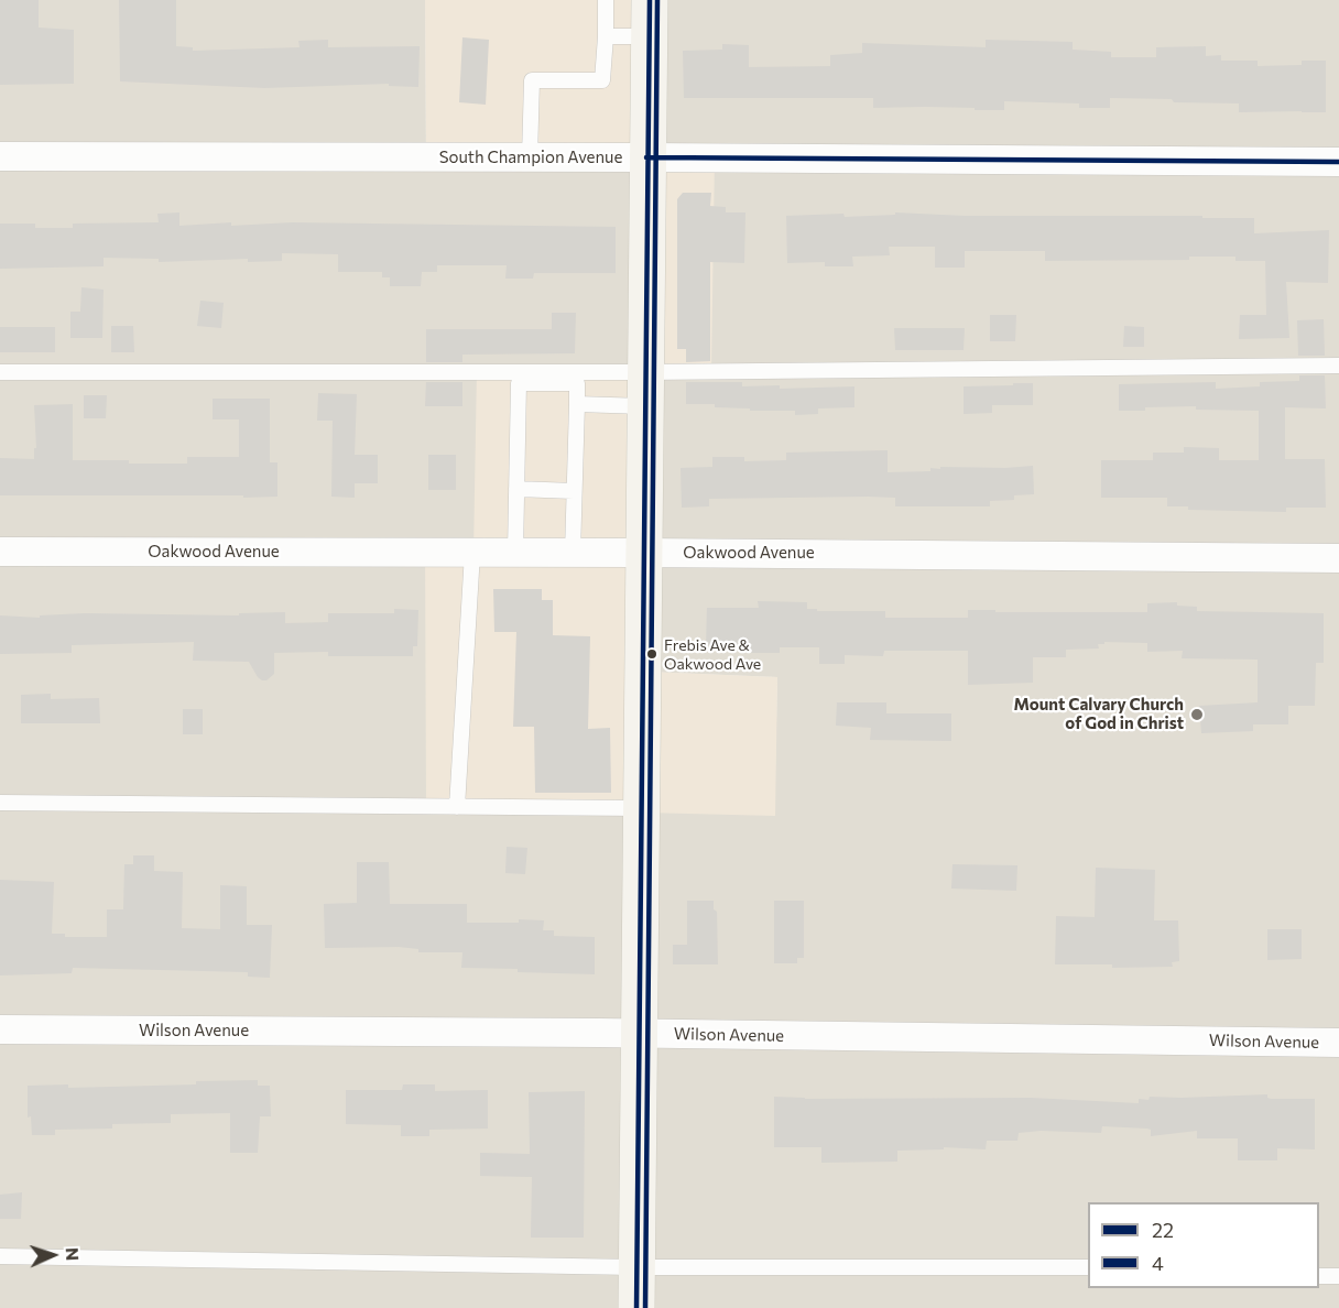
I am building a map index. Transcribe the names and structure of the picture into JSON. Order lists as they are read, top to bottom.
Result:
{
  "streets": {
    "street": ["South Champion Avenue", "Oakwood Avenue", "Wilson Avenue"]
  },
  "places": ["Frebis Ave & Oakwood Ave", "Mount Calvary Church of God in Christ"],
  "lines": ["transit line 22", "transit line 4"],
  "legend": ["22", "4"],
  "north": "right"
}
